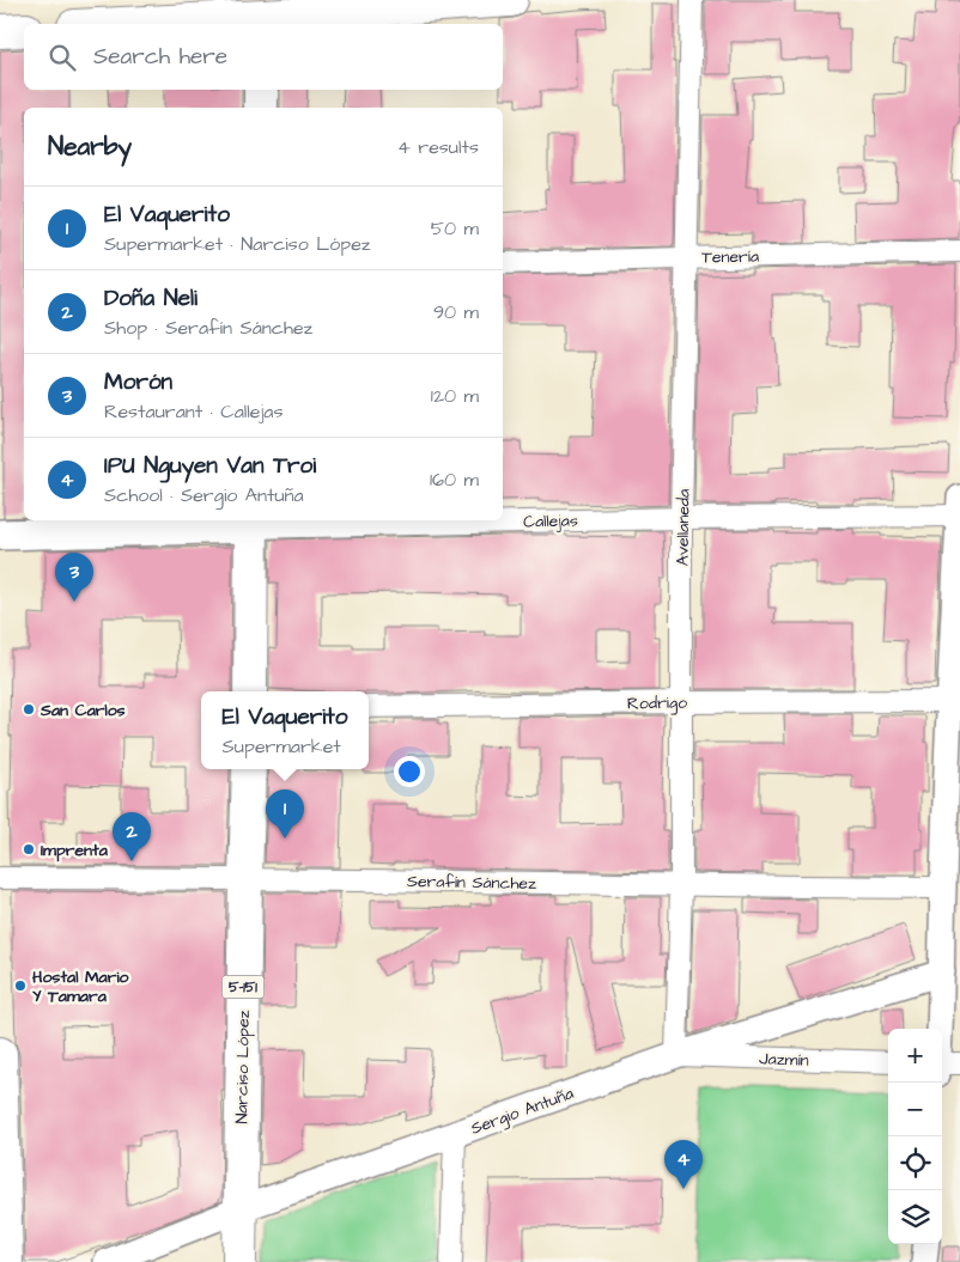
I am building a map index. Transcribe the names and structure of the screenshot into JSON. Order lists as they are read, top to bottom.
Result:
{
  "streets": {
    "main road": ["Callejas", "5-151", "Narciso López"],
    "street": [
      "Tenería",
      "Avellaneda",
      "Rodrigo",
      "Serafín Sánchez",
      "Jazmín",
      "Sergio Antuña"
    ]
  },
  "crossings": [
    ["Tenería", "Avellaneda"],
    ["Callejas", "Avellaneda"],
    ["Avellaneda", "Rodrigo"],
    ["Avellaneda", "Serafín Sánchez"],
    ["Avellaneda", "Jazmín"],
    ["Avellaneda", "Sergio Antuña"],
    ["Serafín Sánchez", "Narciso López"],
    ["Jazmín", "Sergio Antuña"],
    ["Narciso López", "Sergio Antuña"]
  ],
  "places": ["San Carlos", "Imprenta", "Hostal Mario Y Tamara"],
  "page": {
    "search": "Search here",
    "heading": ["Nearby", "4 results"],
    "list": [
      {
        "mark": "1",
        "name": "El Vaquerito",
        "note": "Supermarket · Narciso López",
        "value": "50 m"
      },
      {
        "mark": "2",
        "name": "Doña Neli",
        "note": "Shop · Serafín Sánchez",
        "value": "90 m"
      },
      {
        "mark": "3",
        "name": "Morón",
        "note": "Restaurant · Callejas",
        "value": "120 m"
      },
      {
        "mark": "4",
        "name": "IPU Nguyen Van Troi",
        "note": "School · Sergio Antuña",
        "value": "160 m"
      }
    ],
    "pins": [
      "3",
      "1",
      "2",
      "4"
    ],
    "popup": ["El Vaquerito", "Supermarket"],
    "map_buttons": ["+", "−"]
  }
}
